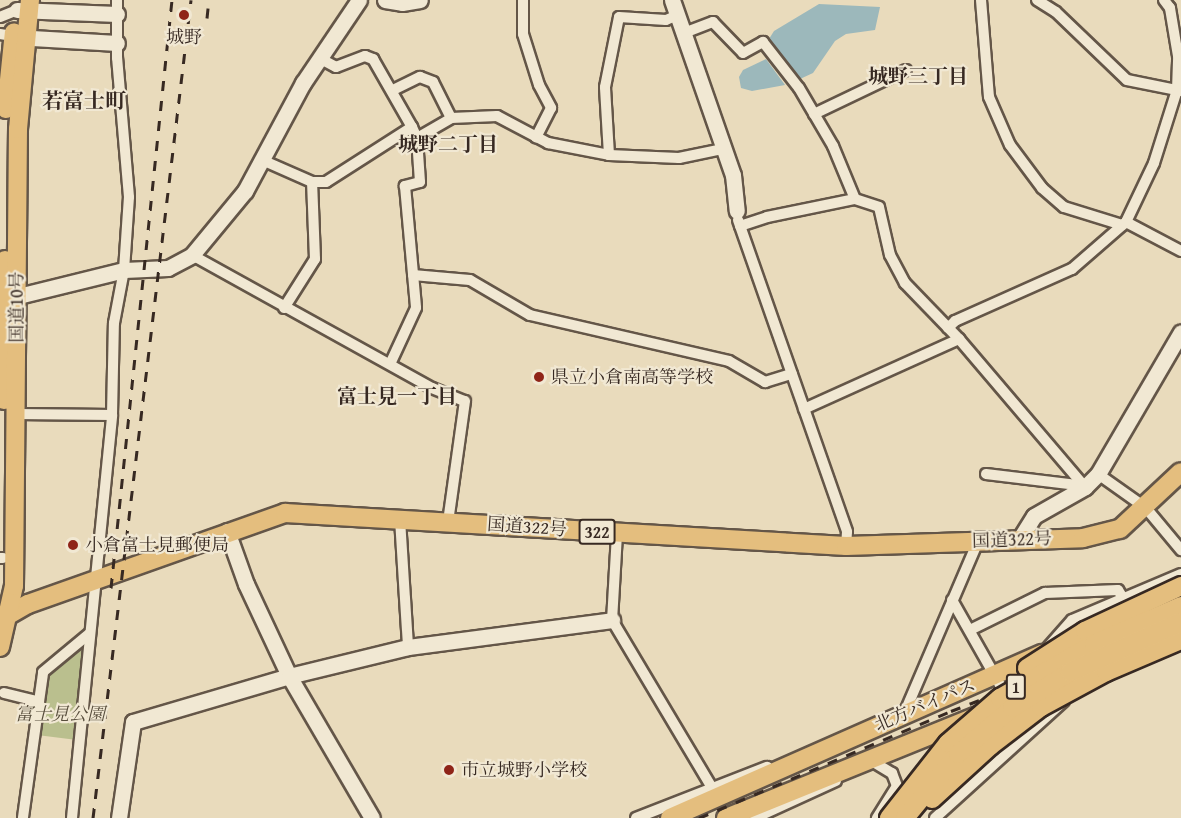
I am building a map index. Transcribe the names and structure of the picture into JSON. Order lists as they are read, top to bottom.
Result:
{
  "streets": {
    "highway": [
      "国道10号",
      "国道322号",
      "322",
      "1",
      "北方バイパス"
    ]
  },
  "crossings": [
    ["国道10号", "国道322号"]
  ],
  "districts": [
    "城野三丁目",
    "若富士町",
    "城野二丁目",
    "富士見一丁目"
  ],
  "parks": ["富士見公園"],
  "places": [
    "城野",
    "県立小倉南高等学校",
    "小倉富士見郵便局",
    "市立城野小学校"
  ]
}
